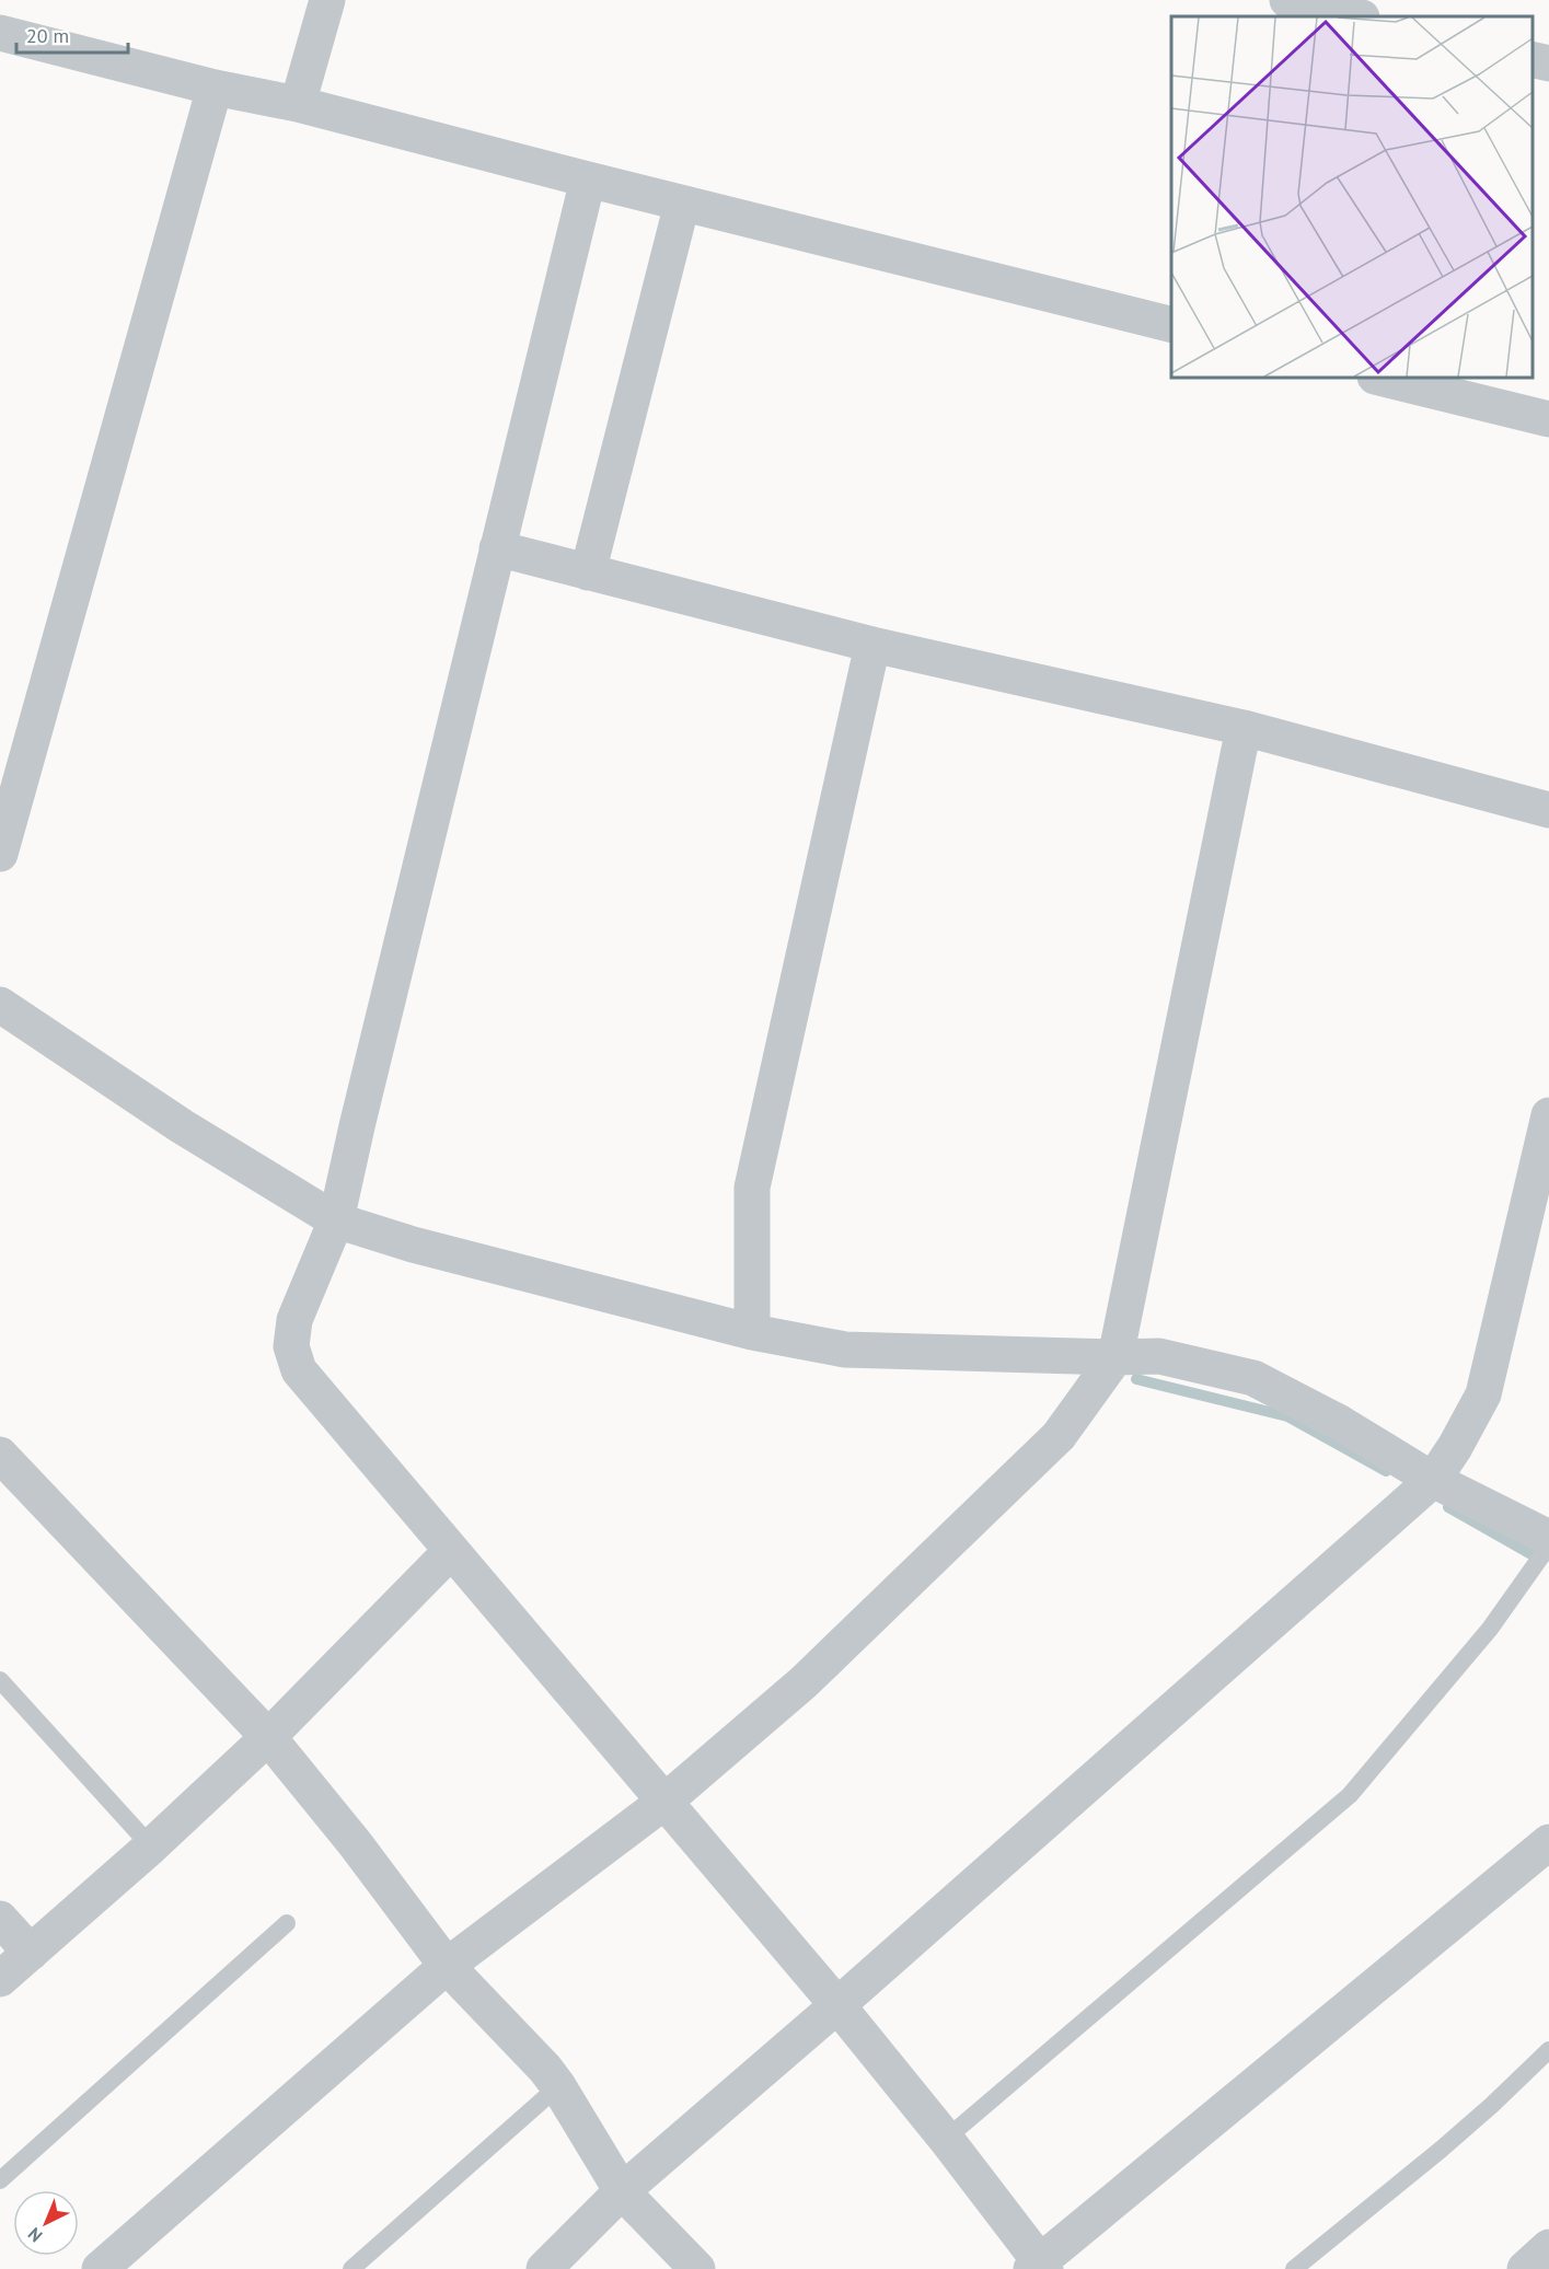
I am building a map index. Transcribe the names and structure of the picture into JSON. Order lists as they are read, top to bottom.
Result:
{
  "scale_bar": "20 m",
  "north": "bottom left"
}
